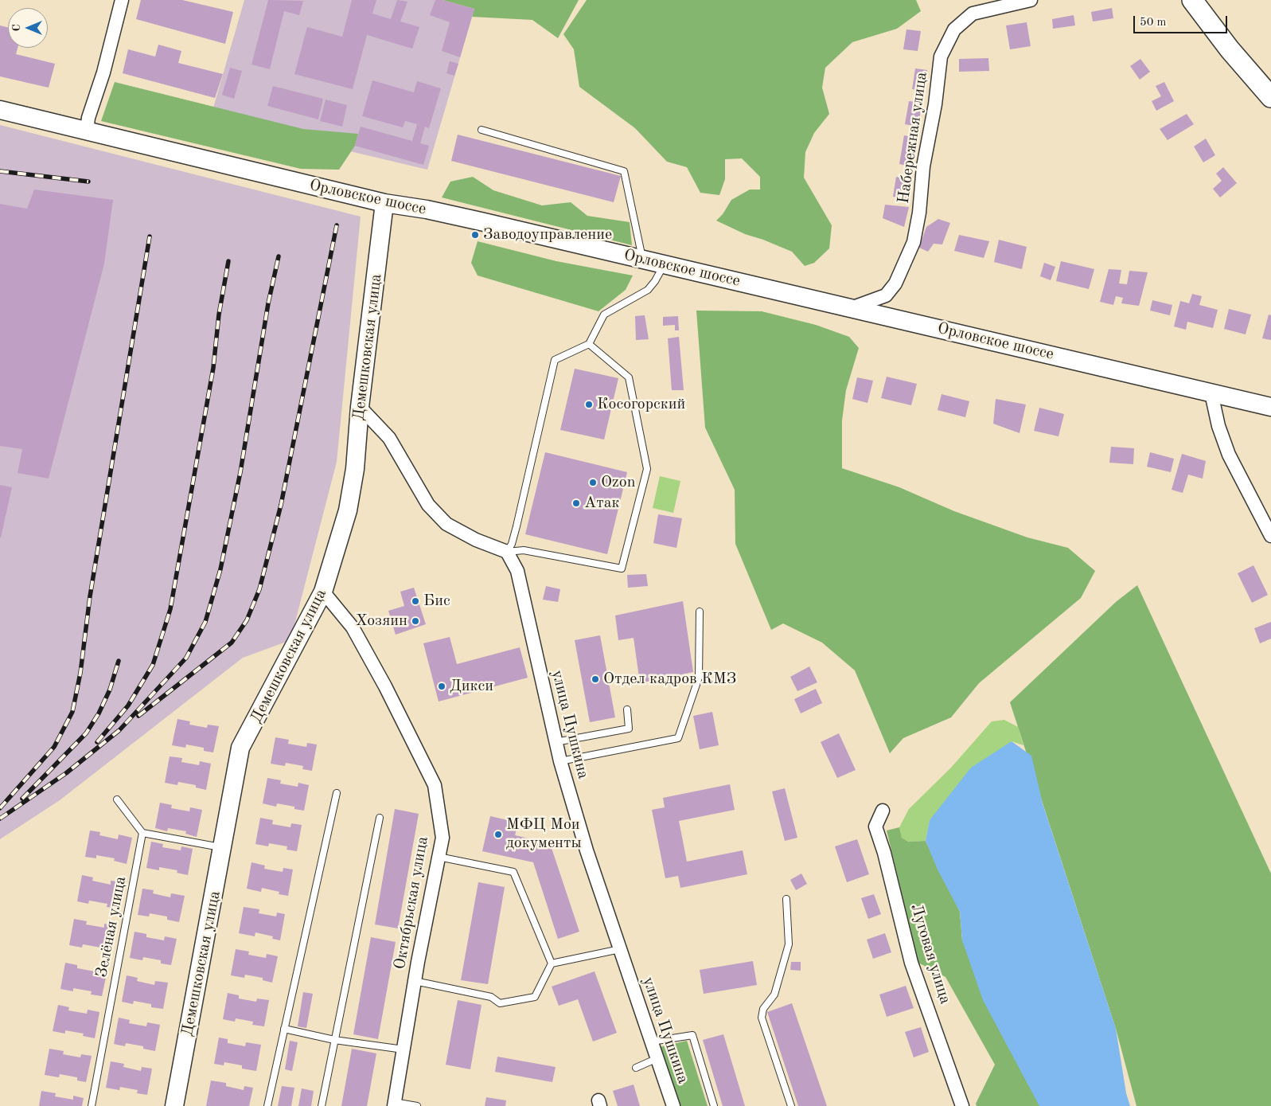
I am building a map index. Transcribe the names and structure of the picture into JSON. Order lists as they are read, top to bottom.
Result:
{
  "streets": {
    "main road": ["Орловское шоссе", "Демешковская улица"],
    "street": [
      "Набережная улица",
      "улица Пушкина",
      "Октябрьская улица",
      "Луговая улица"
    ],
    "lane": ["Зелёная улица"]
  },
  "crossings": [
    ["Набережная улица", "Орловское шоссе"],
    ["Орловское шоссе", "Демешковская улица"],
    ["Демешковская улица", "Октябрьская улица"]
  ],
  "places": [
    "Заводоуправление",
    "Косогорский",
    "Ozon",
    "Атак",
    "Бис",
    "Хозяин",
    "Отдел кадров КМЗ",
    "Дикси",
    "МФЦ Мои документы"
  ],
  "scale_bar": "50 m",
  "north": "left"
}
